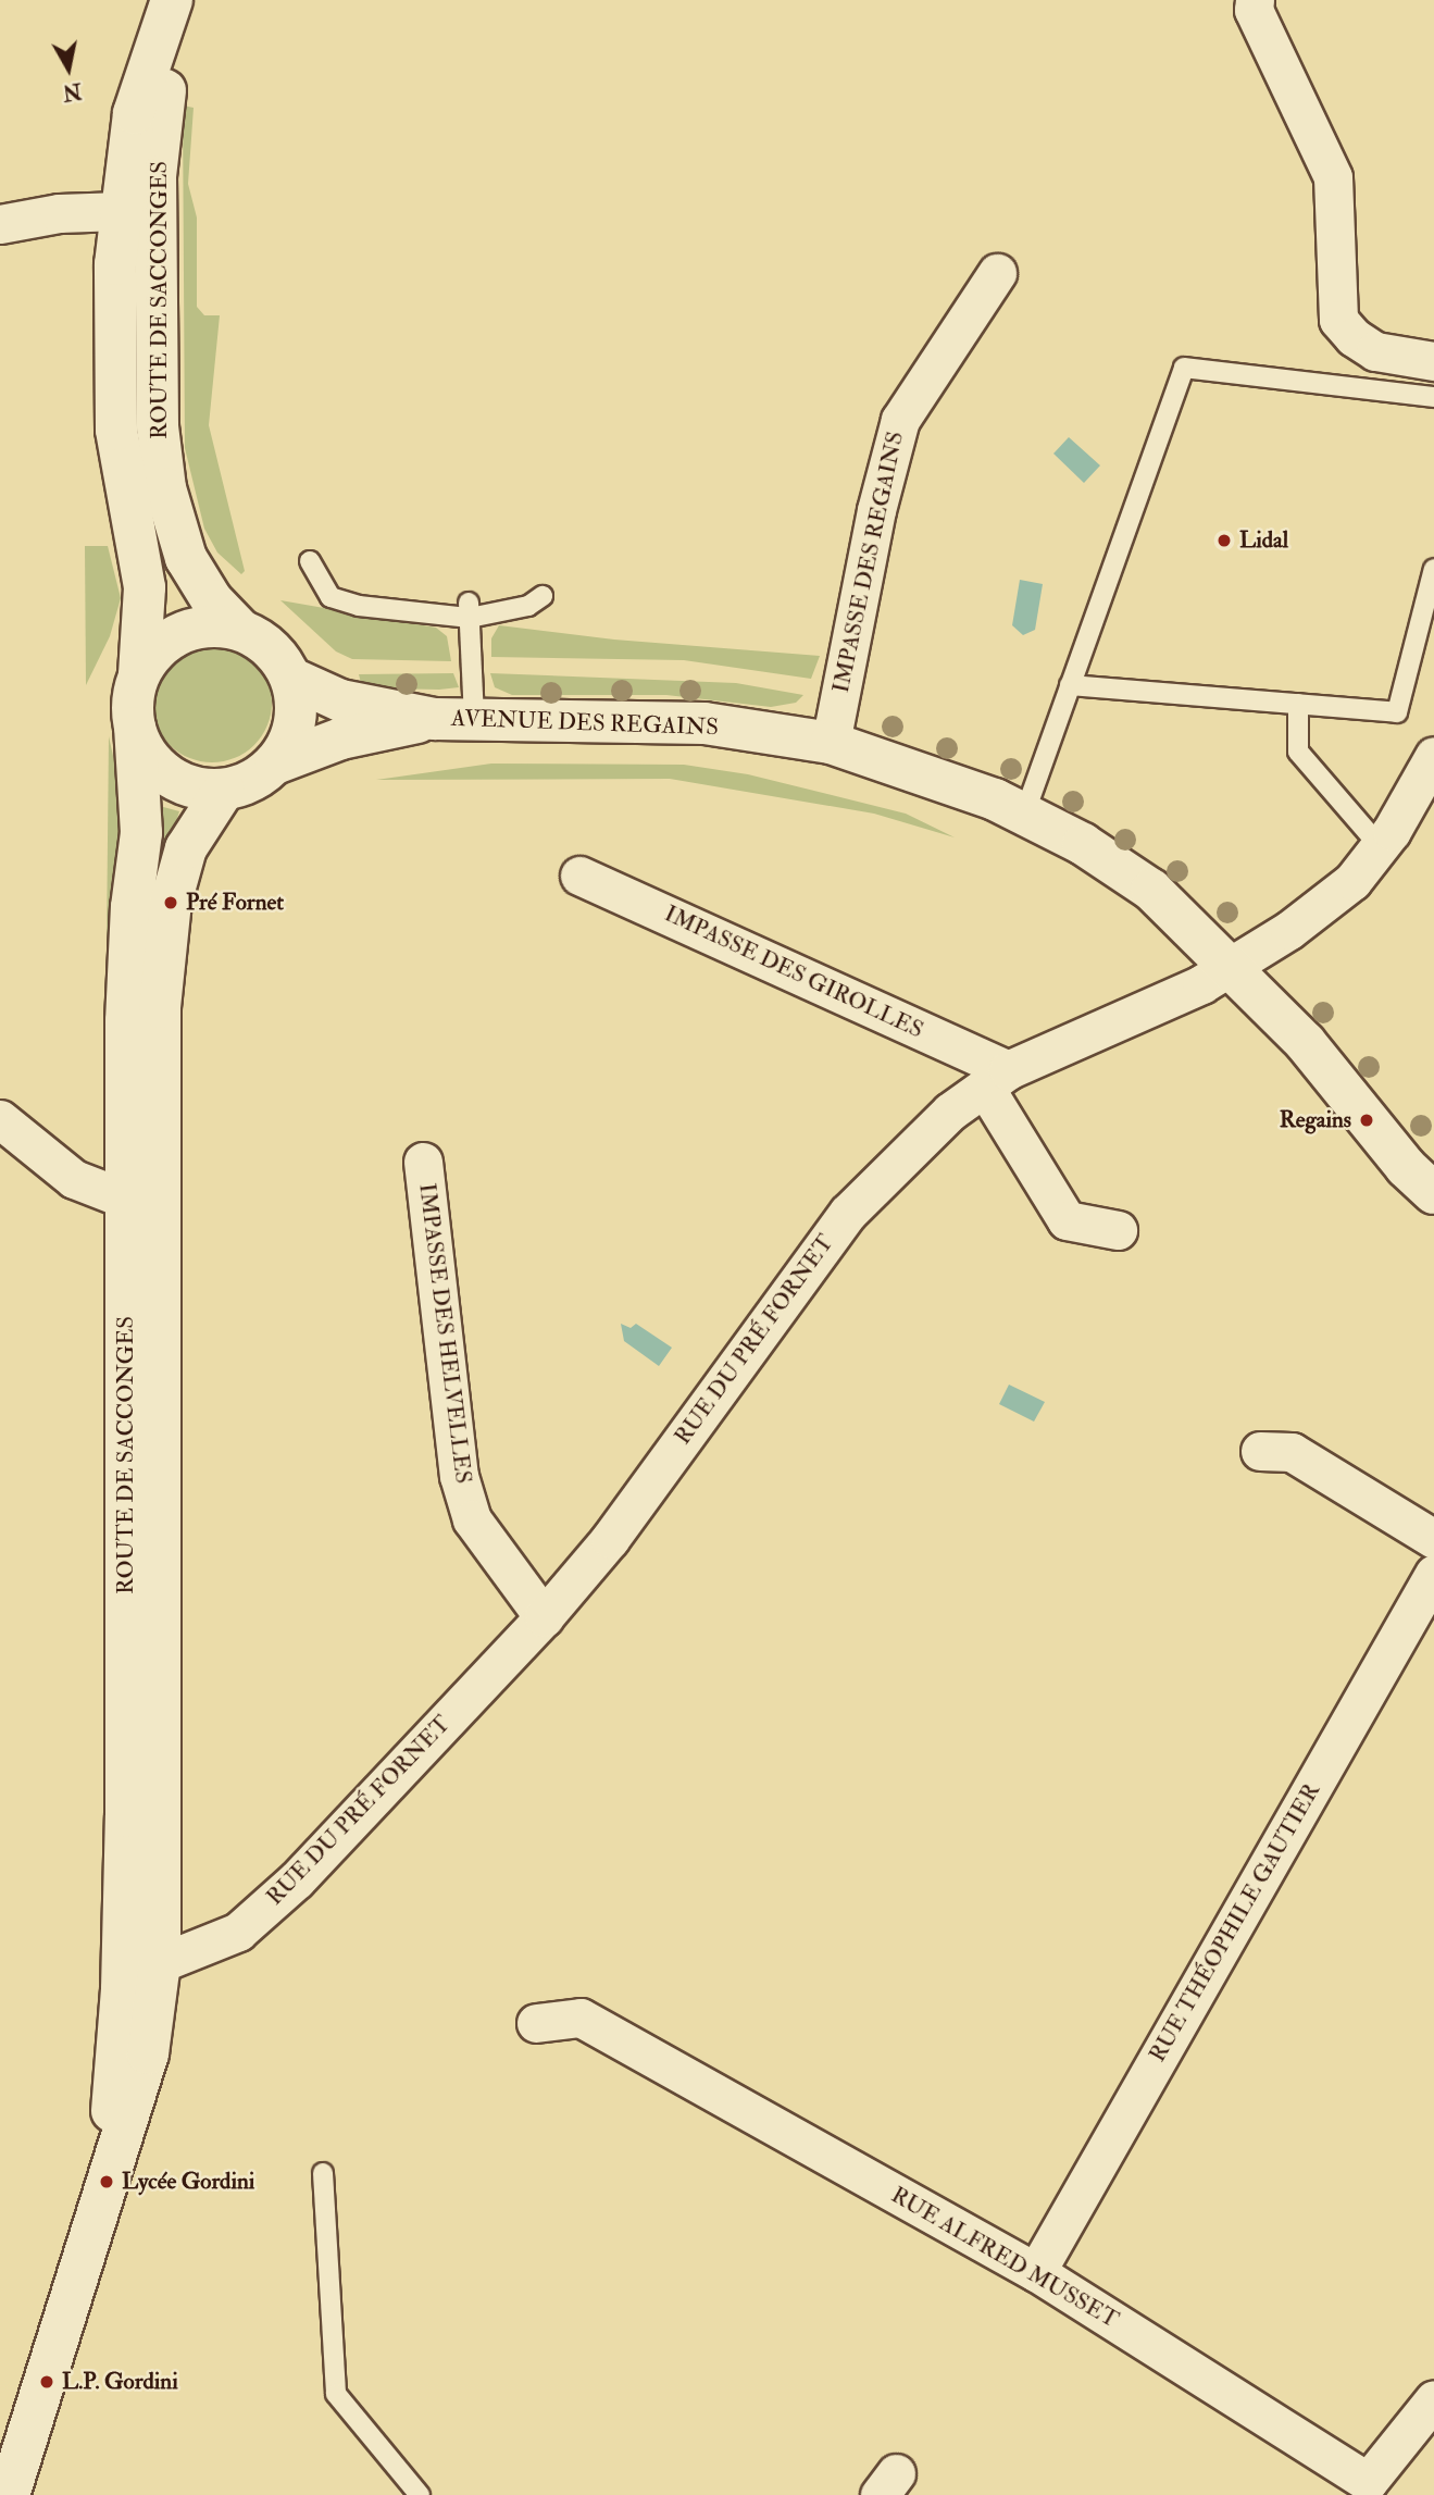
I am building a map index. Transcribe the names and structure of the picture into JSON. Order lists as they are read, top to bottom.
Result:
{
  "streets": {
    "street": [
      "ROUTE DE SACCONGES",
      "IMPASSE DES REGAINS",
      "AVENUE DES REGAINS",
      "IMPASSE DES GIROLLES",
      "IMPASSE DES HELVELLES",
      "RUE DU PRÉ FORNET",
      "RUE THÉOPHILE GAUTIER",
      "RUE ALFRED MUSSET"
    ]
  },
  "crossings": [
    ["ROUTE DE SACCONGES", "AVENUE DES REGAINS"],
    ["ROUTE DE SACCONGES", "RUE DU PRÉ FORNET"],
    ["IMPASSE DES REGAINS", "AVENUE DES REGAINS"],
    ["AVENUE DES REGAINS", "RUE DU PRÉ FORNET"],
    ["IMPASSE DES GIROLLES", "RUE DU PRÉ FORNET"],
    ["IMPASSE DES HELVELLES", "RUE DU PRÉ FORNET"],
    ["RUE THÉOPHILE GAUTIER", "RUE ALFRED MUSSET"]
  ],
  "places": [
    "Lidal",
    "Pré Fornet",
    "Regains",
    "Lycée Gordini",
    "L.P. Gordini"
  ],
  "north": "bottom"
}
